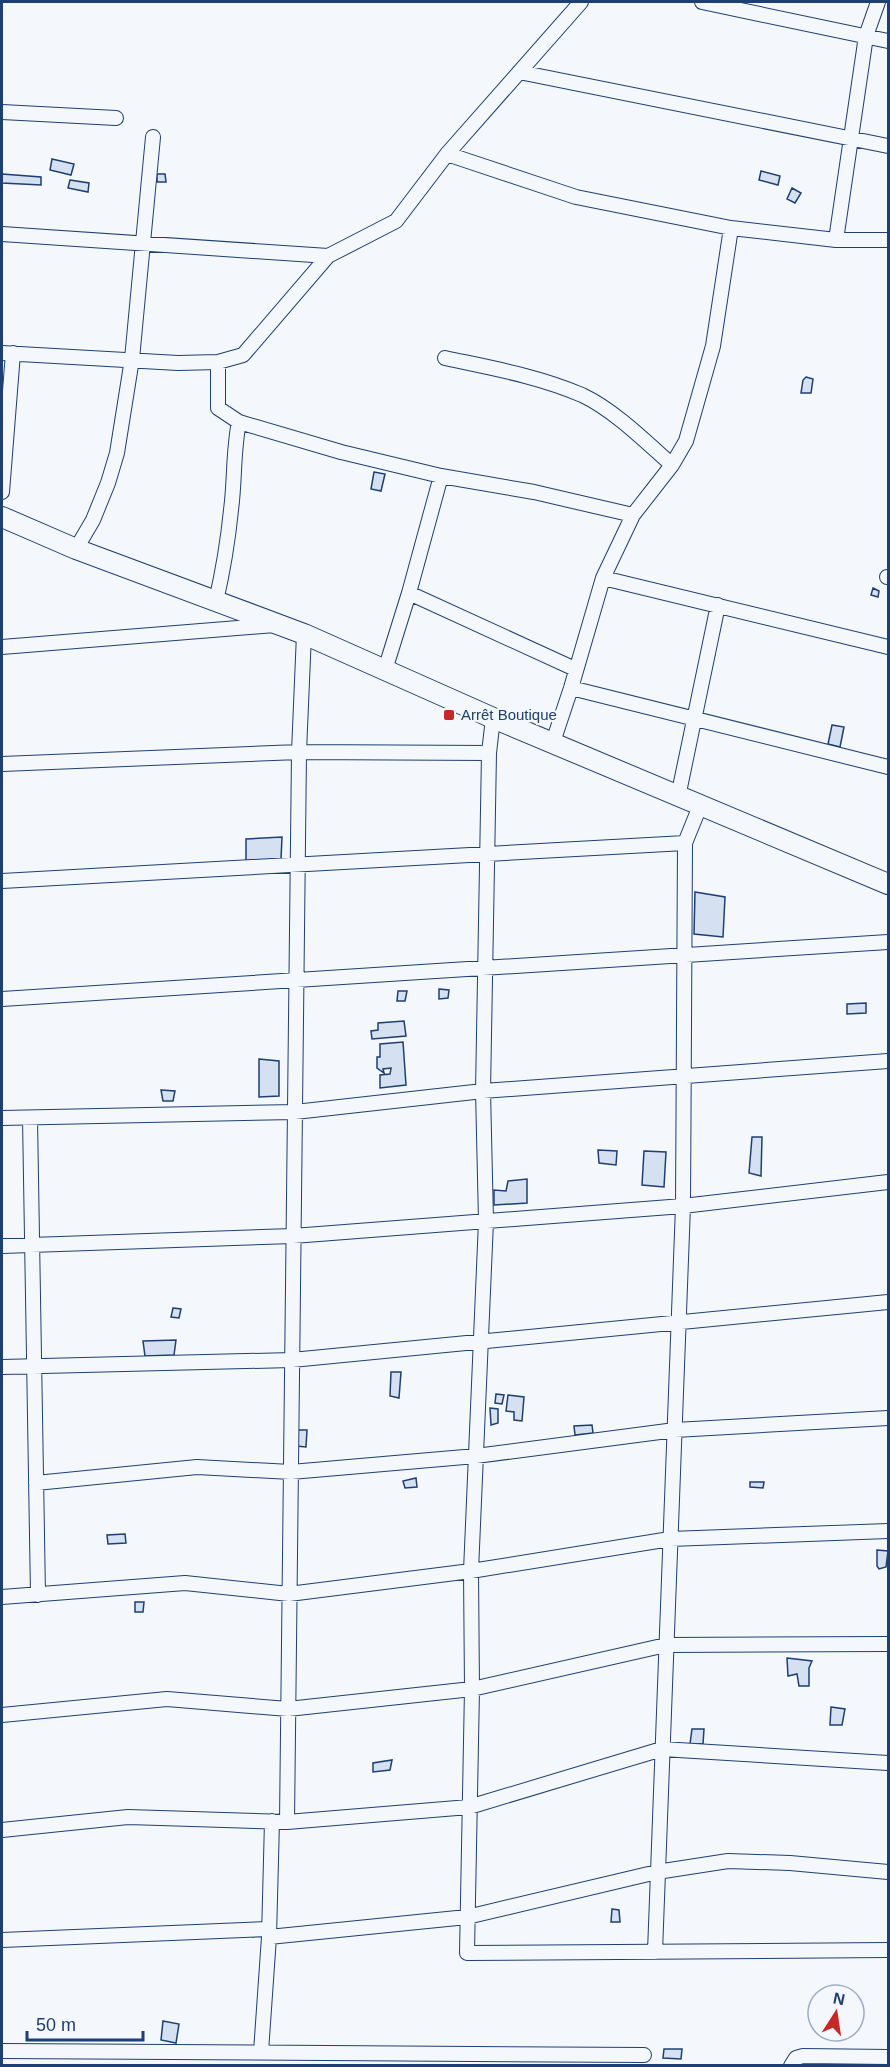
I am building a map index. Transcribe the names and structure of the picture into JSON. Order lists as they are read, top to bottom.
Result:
{
  "places": {
    "transit": ["Arrêt Boutique"]
  },
  "scale_bar": "50 m",
  "north": "top"
}
